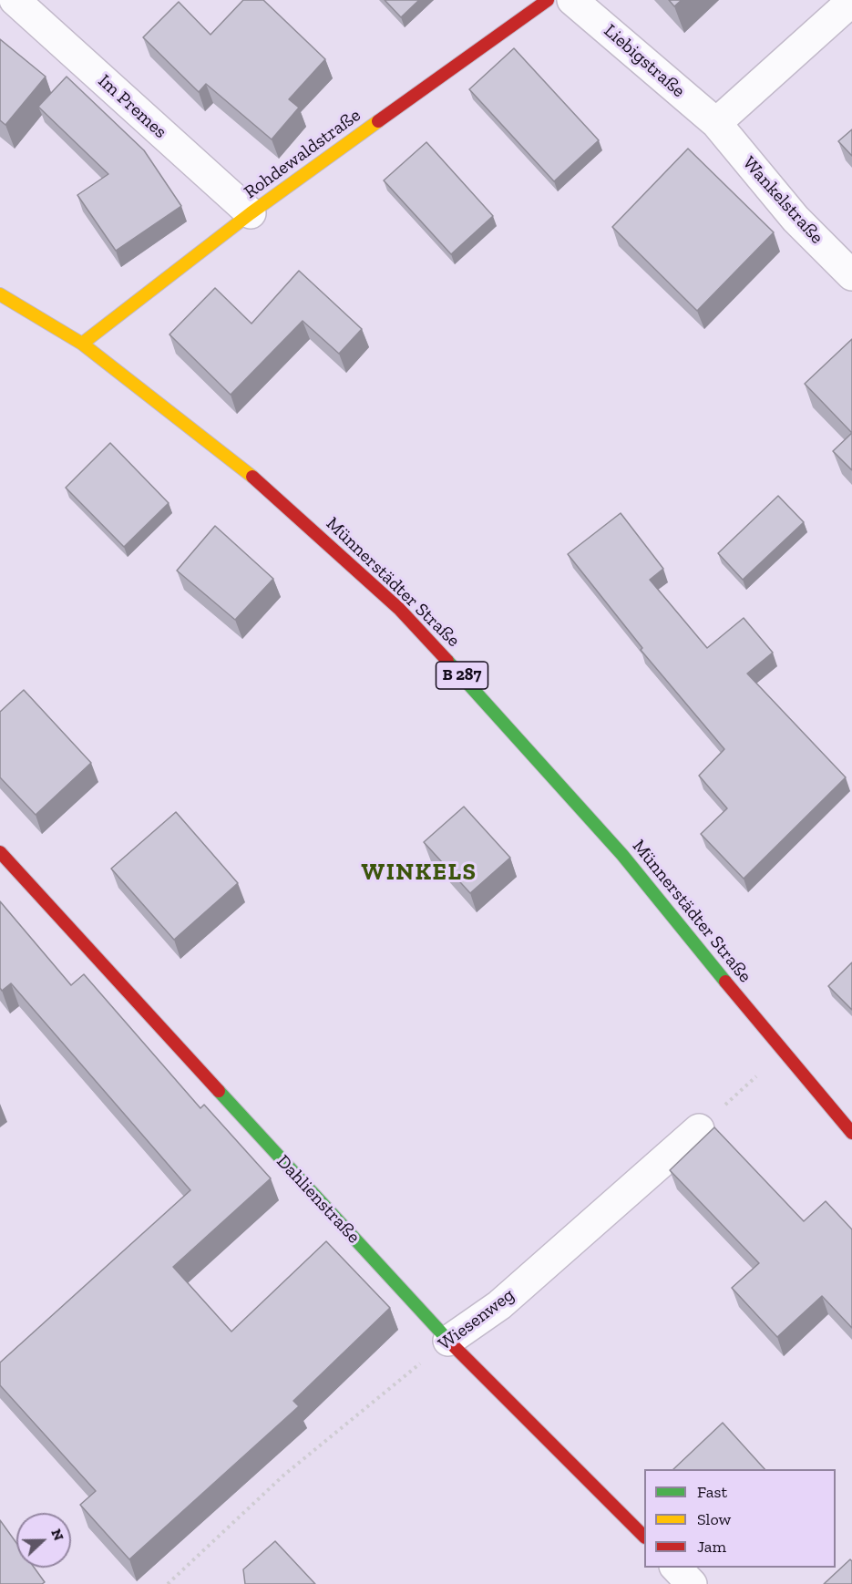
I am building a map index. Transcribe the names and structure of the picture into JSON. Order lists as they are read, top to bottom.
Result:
{
  "streets": {
    "street": [
      "Liebigstraße",
      "Im Premes",
      "Rohdewaldstraße",
      "Wankelstraße",
      "Münnerstädter Straße",
      "B 287",
      "Dahlienstraße",
      "Wiesenweg"
    ]
  },
  "crossings": [
    ["Liebigstraße", "Wankelstraße"],
    ["Im Premes", "Rohdewaldstraße"],
    ["Rohdewaldstraße", "Münnerstädter Straße"],
    ["Dahlienstraße", "Wiesenweg"]
  ],
  "districts": ["WINKELS"],
  "legend": ["Fast", "Slow", "Jam"],
  "north": "right"
}
